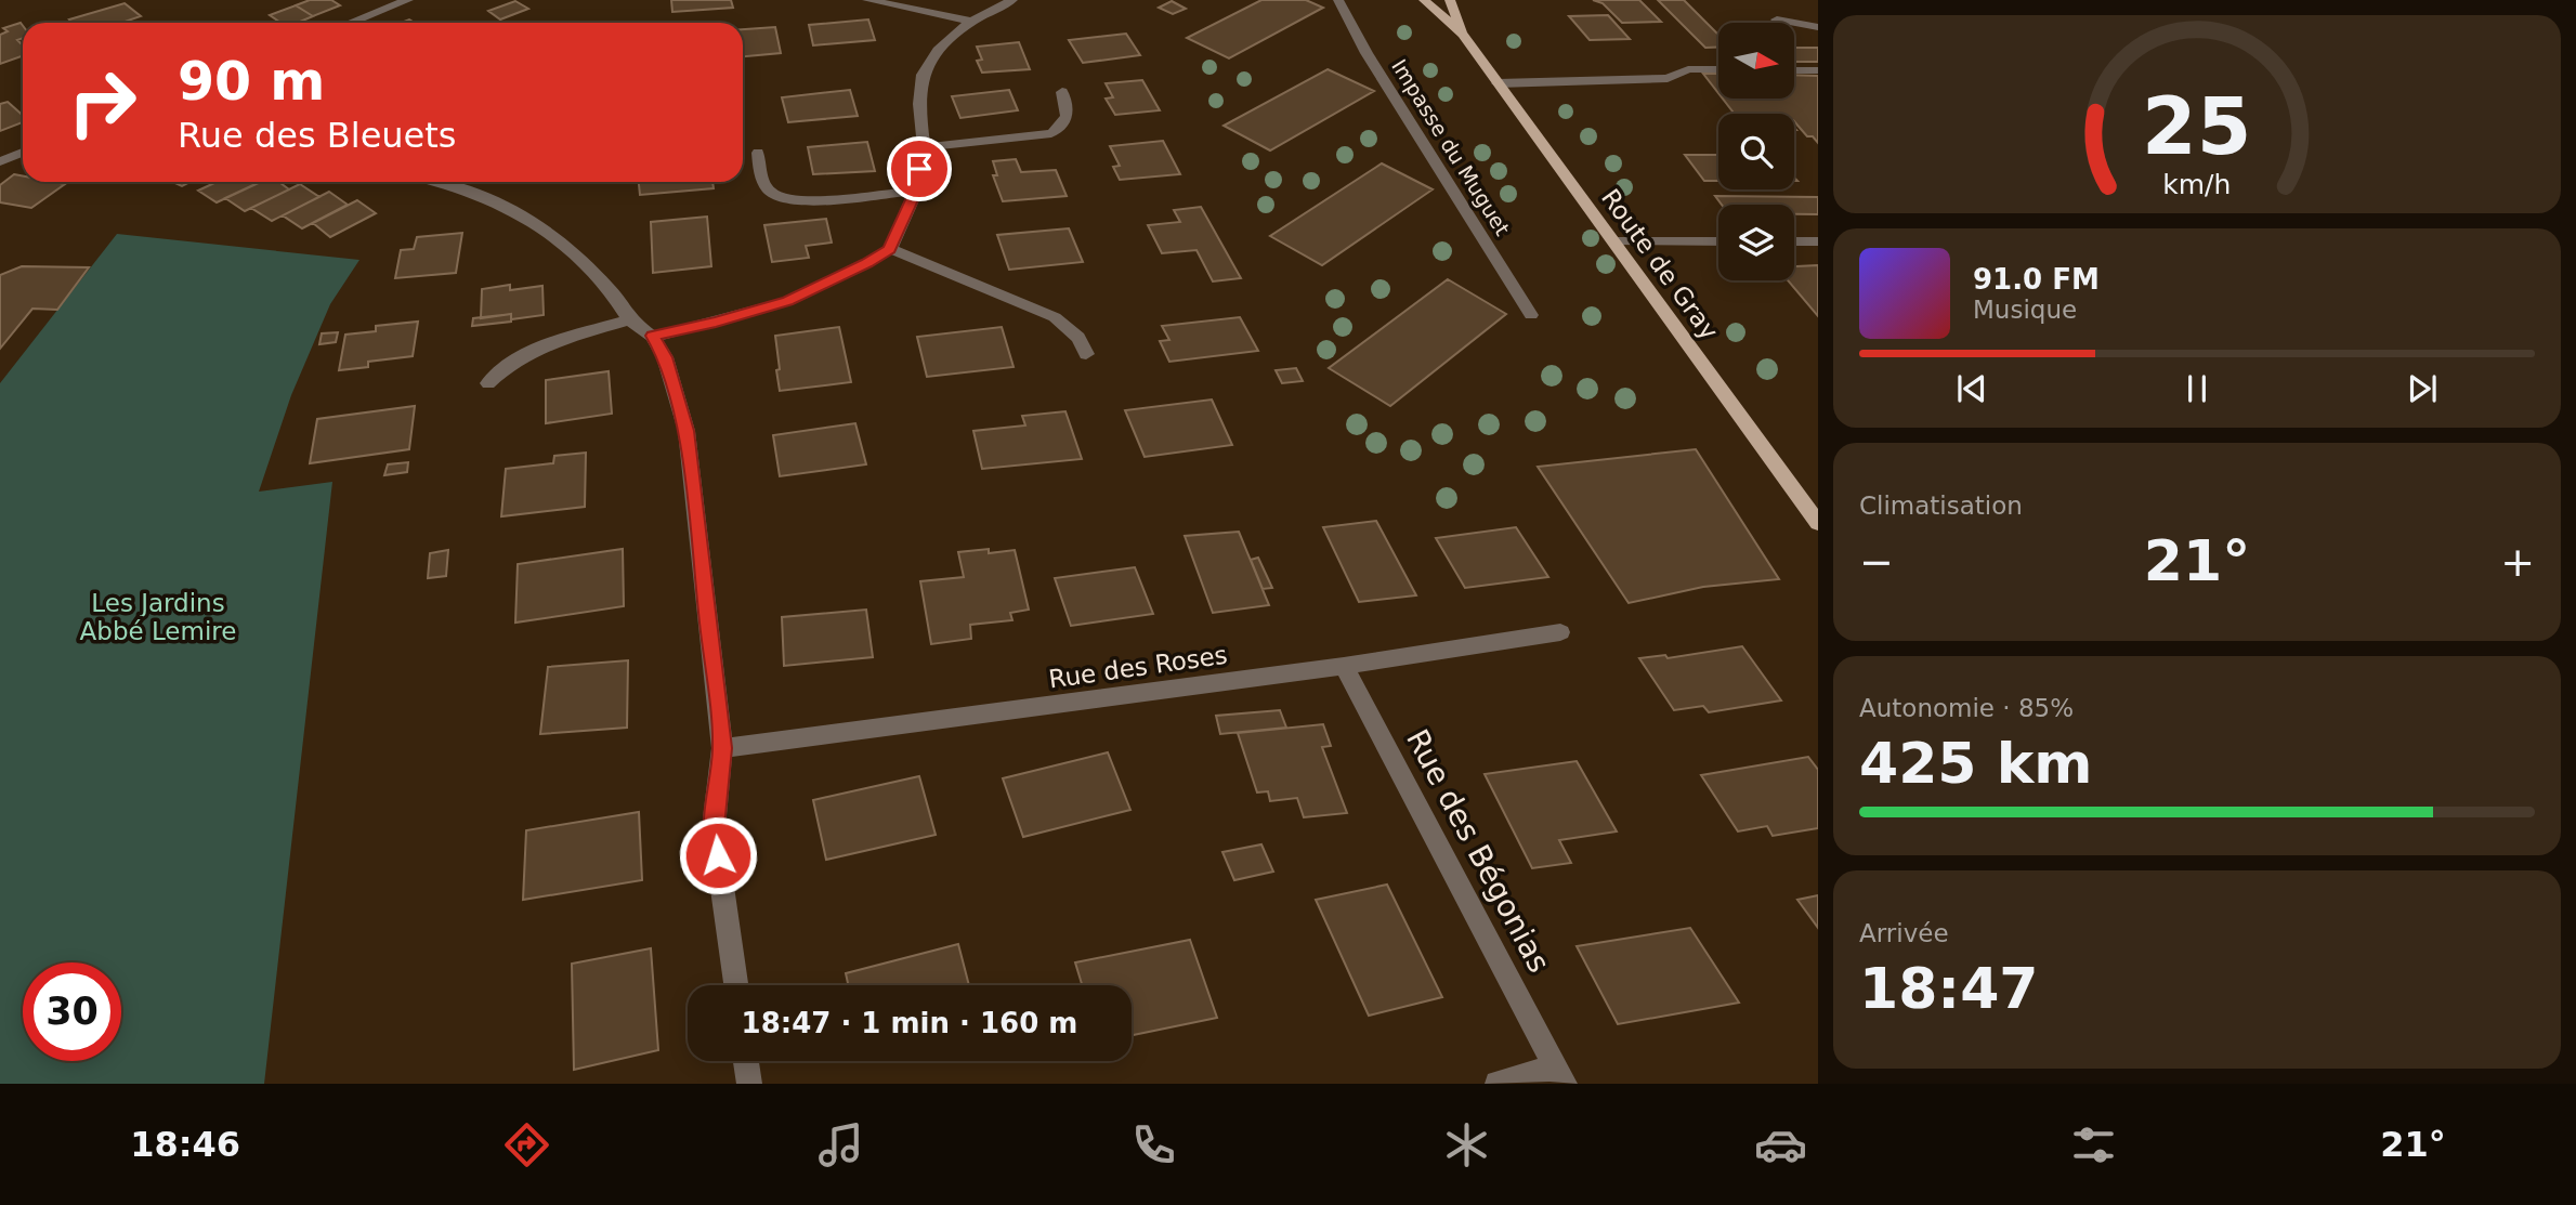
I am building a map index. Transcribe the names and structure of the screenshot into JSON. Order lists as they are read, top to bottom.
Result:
{
  "streets": {
    "main road": ["Route de Gray"],
    "street": ["Impasse du Muguet", "Rue des Roses", "Rue des Bégonias"]
  },
  "crossings": [
    ["Rue des Roses", "Rue des Bégonias"]
  ],
  "parks": ["Les Jardins Abbé Lemire"],
  "north": "right",
  "page": {
    "turn": ["90 m", "Rue des Bleuets"],
    "song": ["91.0 FM", "Musique"],
    "tile": [
      "Climatisation",
      ["Autonomie · 85%", "425 km"],
      ["Arrivée", "18:47"]
    ],
    "heat": ["−", "21°", "+"],
    "limit": "30",
    "trip": "18:47 · 1 min · 160 m",
    "tabs": ["18:46", "21°"],
    "gauge": ["25", "km/h"]
  }
}
